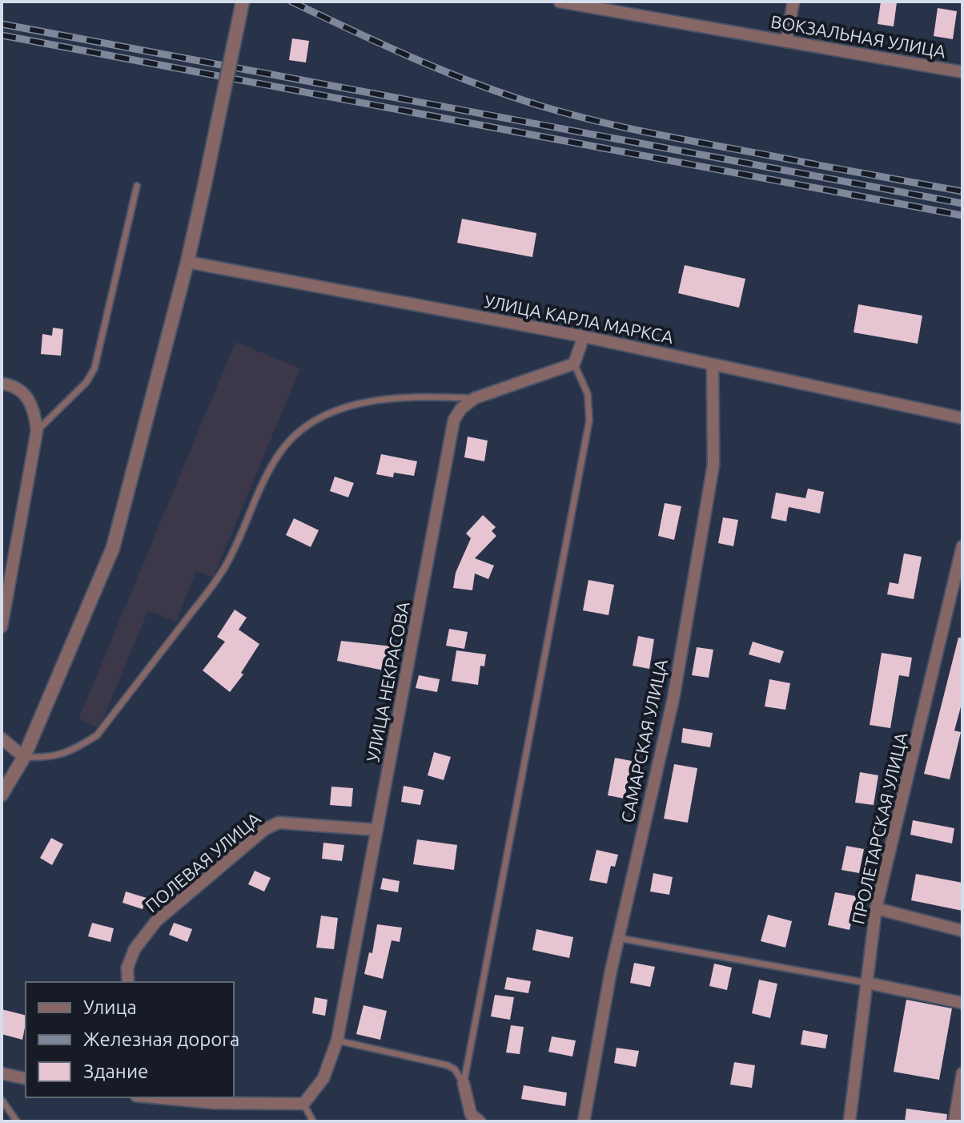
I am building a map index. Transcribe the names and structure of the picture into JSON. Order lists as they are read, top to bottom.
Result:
{
  "streets": {
    "street": [
      "ВОКЗАЛЬНАЯ УЛИЦА",
      "УЛИЦА КАРЛА МАРКСА",
      "УЛИЦА НЕКРАСОВА",
      "САМАРСКАЯ УЛИЦА",
      "ПРОЛЕТАРСКАЯ УЛИЦА",
      "ПОЛЕВАЯ УЛИЦА"
    ]
  },
  "crossings": [
    ["УЛИЦА КАРЛА МАРКСА", "САМАРСКАЯ УЛИЦА"],
    ["УЛИЦА НЕКРАСОВА", "ПОЛЕВАЯ УЛИЦА"]
  ],
  "legend": ["Улица", "Железная дорога", "Здание"]
}
